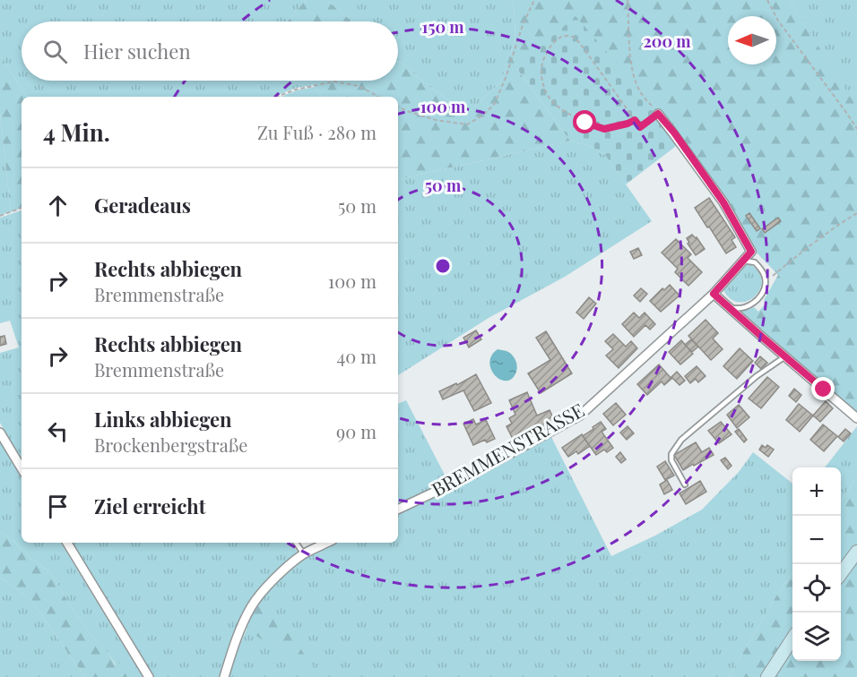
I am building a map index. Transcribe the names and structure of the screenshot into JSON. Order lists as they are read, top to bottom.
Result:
{
  "streets": {
    "street": ["BREMMENSTRASSE"]
  },
  "north": "left",
  "page": {
    "search": "Hier suchen",
    "heading": ["4 Min.", "Zu Fuß · 280 m"],
    "list": [
      ["Geradeaus", "50 m"],
      ["Rechts abbiegen", "Bremmenstraße", "100 m"],
      ["Rechts abbiegen", "Bremmenstraße", "40 m"],
      ["Links abbiegen", "Brockenbergstraße", "90 m"],
      "Ziel erreicht"
    ],
    "map_buttons": ["+", "−"]
  },
  "rings": [
    "150 m",
    "200 m",
    "100 m",
    "50 m"
  ]
}
